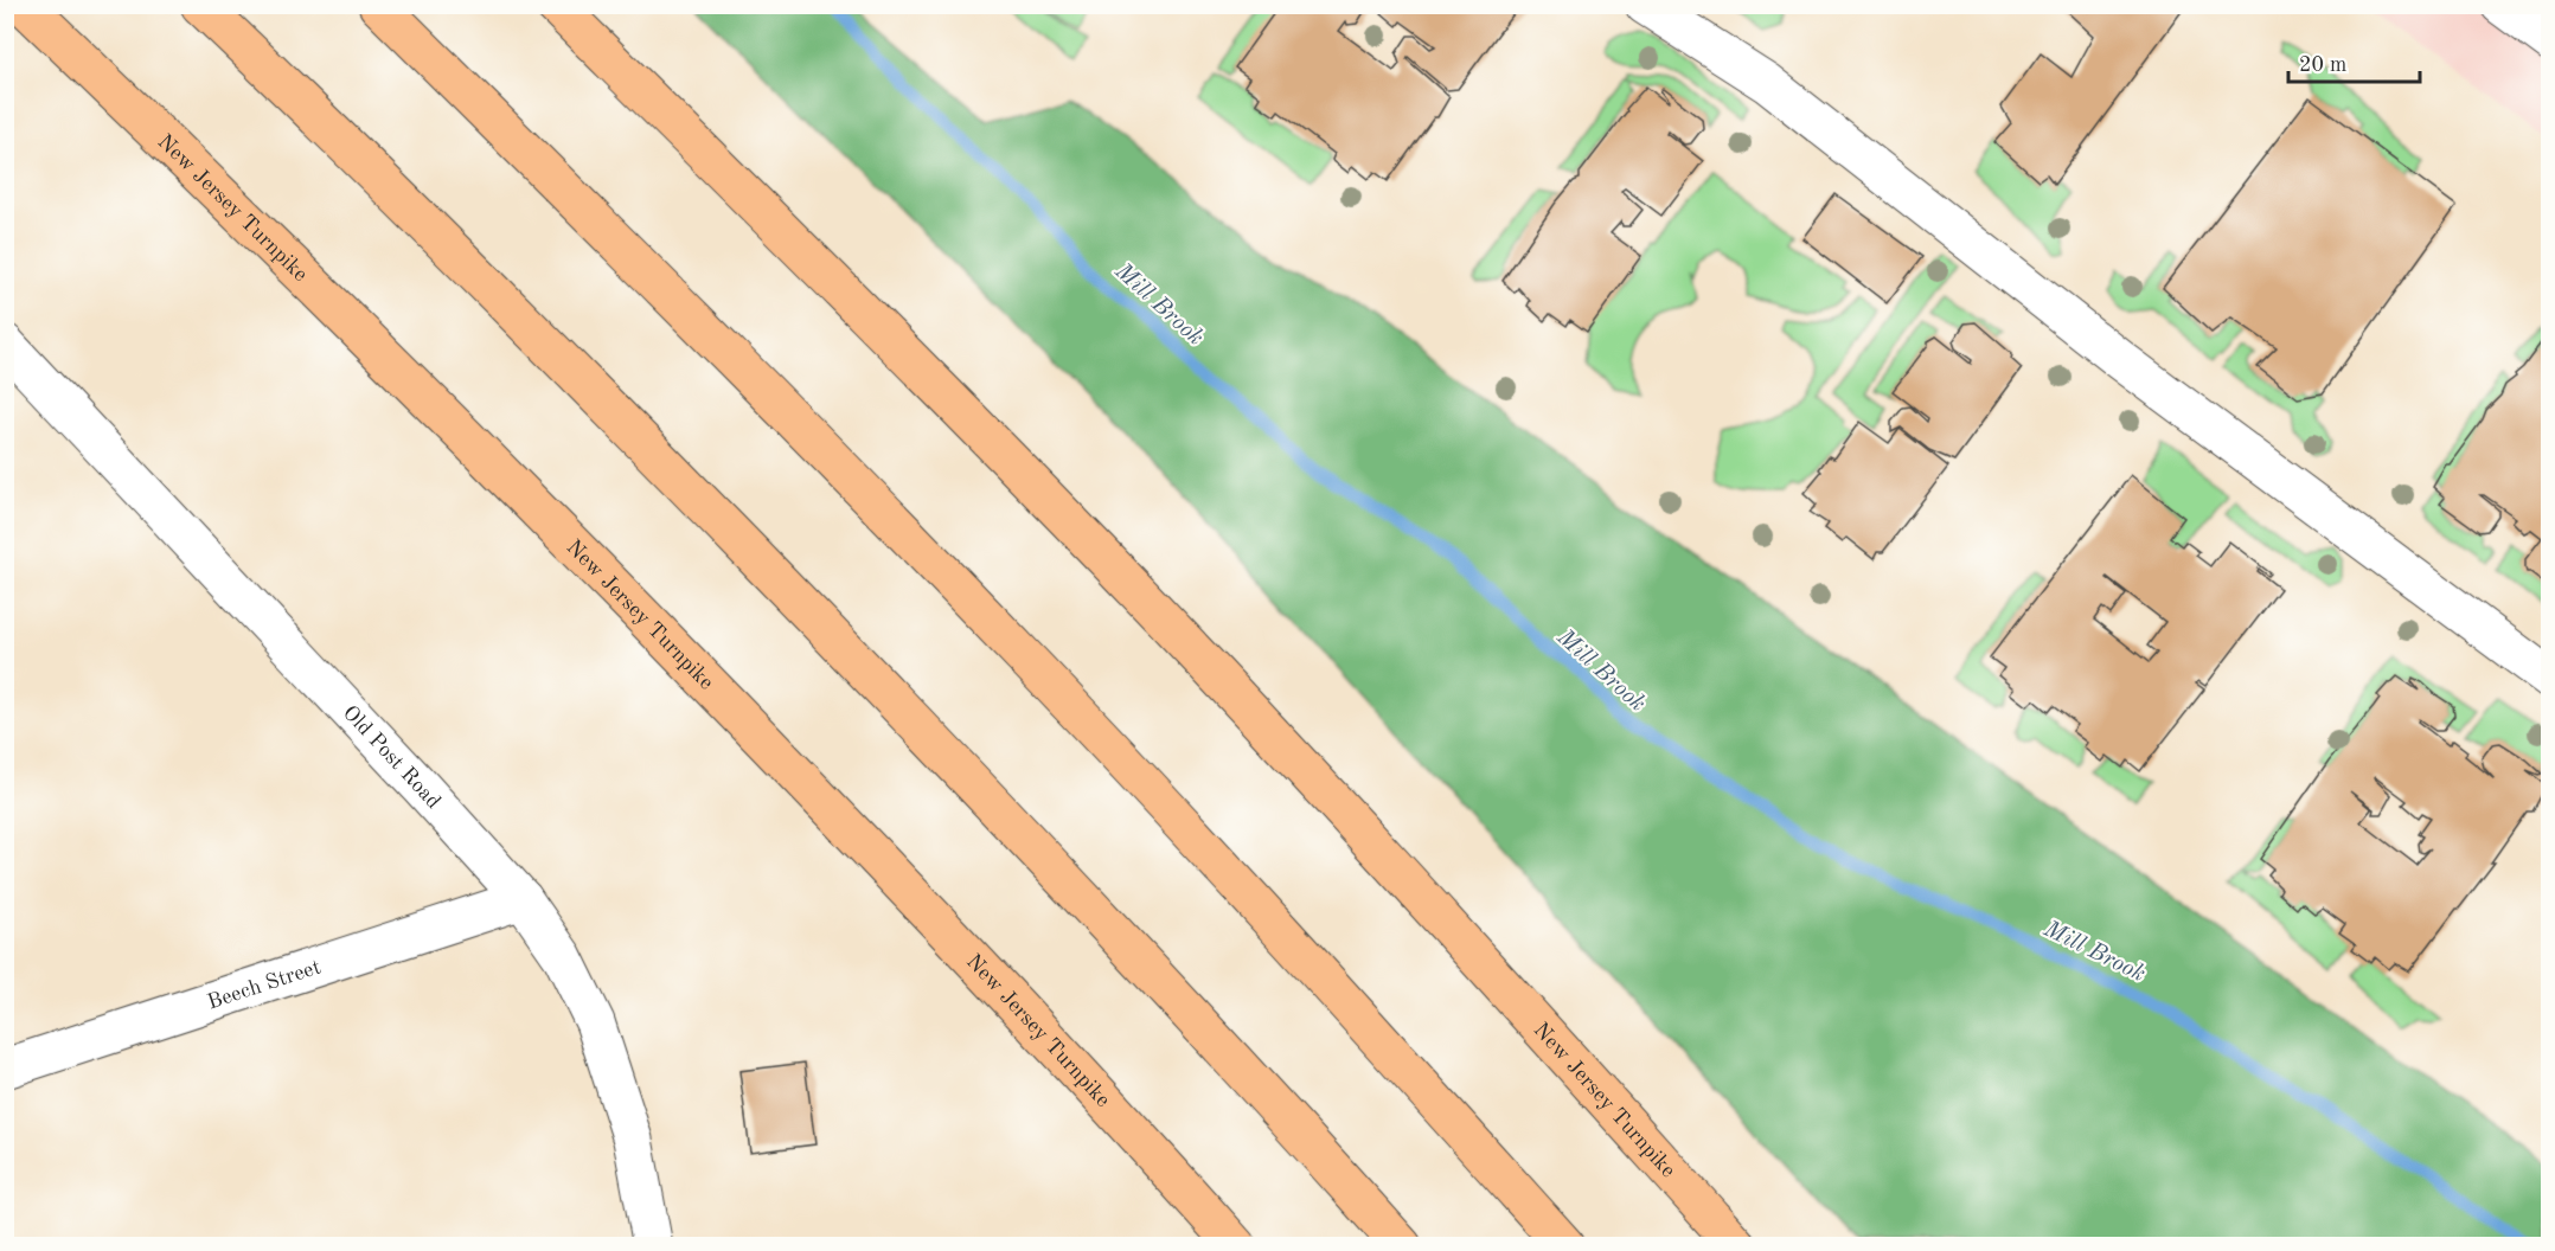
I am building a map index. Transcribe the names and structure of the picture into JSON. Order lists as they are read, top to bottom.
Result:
{
  "streets": {
    "highway": ["New Jersey Turnpike"],
    "street": ["Old Post Road", "Beech Street"]
  },
  "crossings": [
    ["Old Post Road", "Beech Street"]
  ],
  "water": ["Mill Brook"],
  "scale_bar": "20 m"
}
